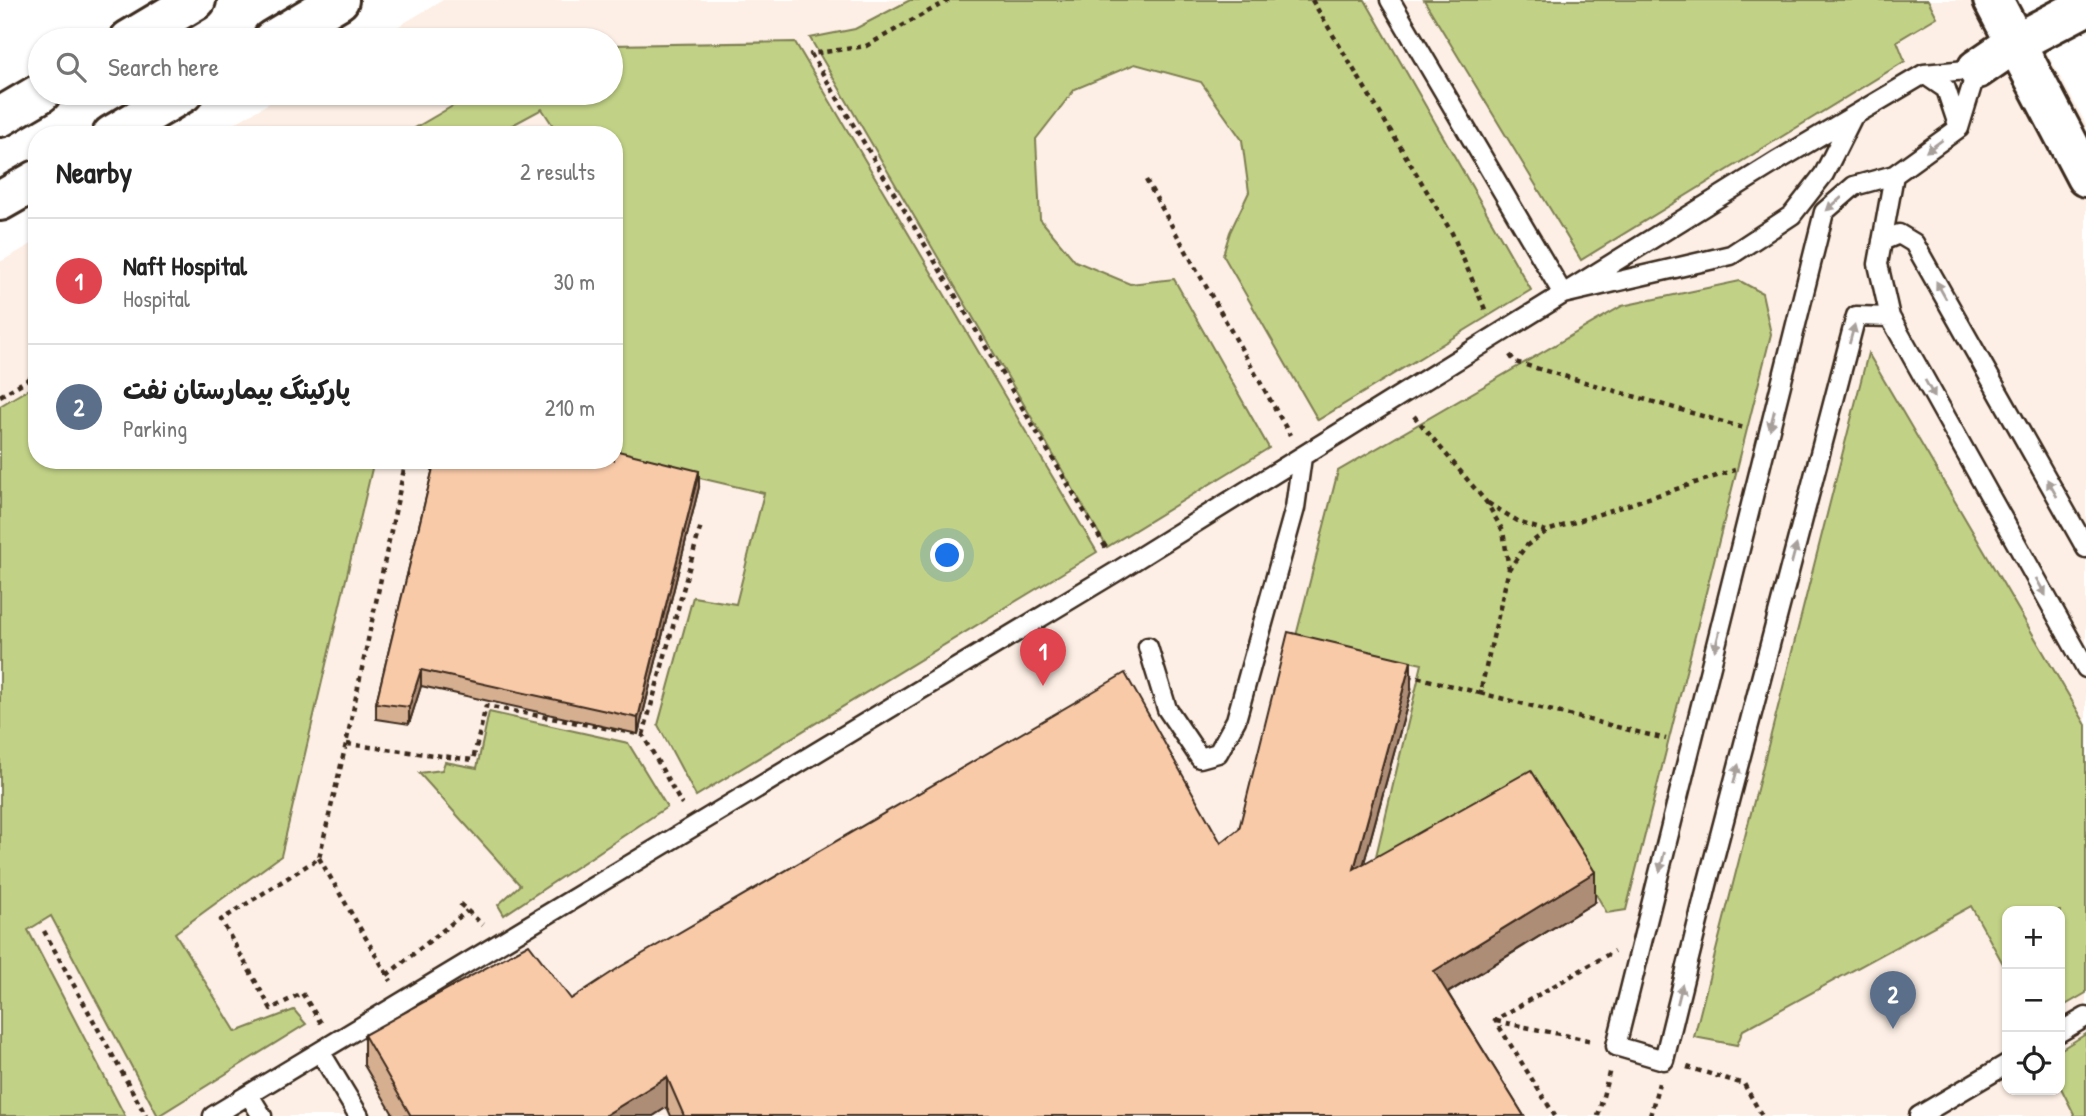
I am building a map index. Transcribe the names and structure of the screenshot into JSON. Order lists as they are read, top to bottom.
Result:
{
  "page": {
    "search": "Search here",
    "heading": ["Nearby", "2 results"],
    "list": [
      {
        "mark": "1",
        "name": "Naft Hospital",
        "note": "Hospital",
        "value": "30 m"
      },
      {
        "mark": "2",
        "name": "پارکینگ بیمارستان نفت",
        "note": "Parking",
        "value": "210 m"
      }
    ],
    "pins": ["1", "2"],
    "map_buttons": ["+", "−"]
  }
}
